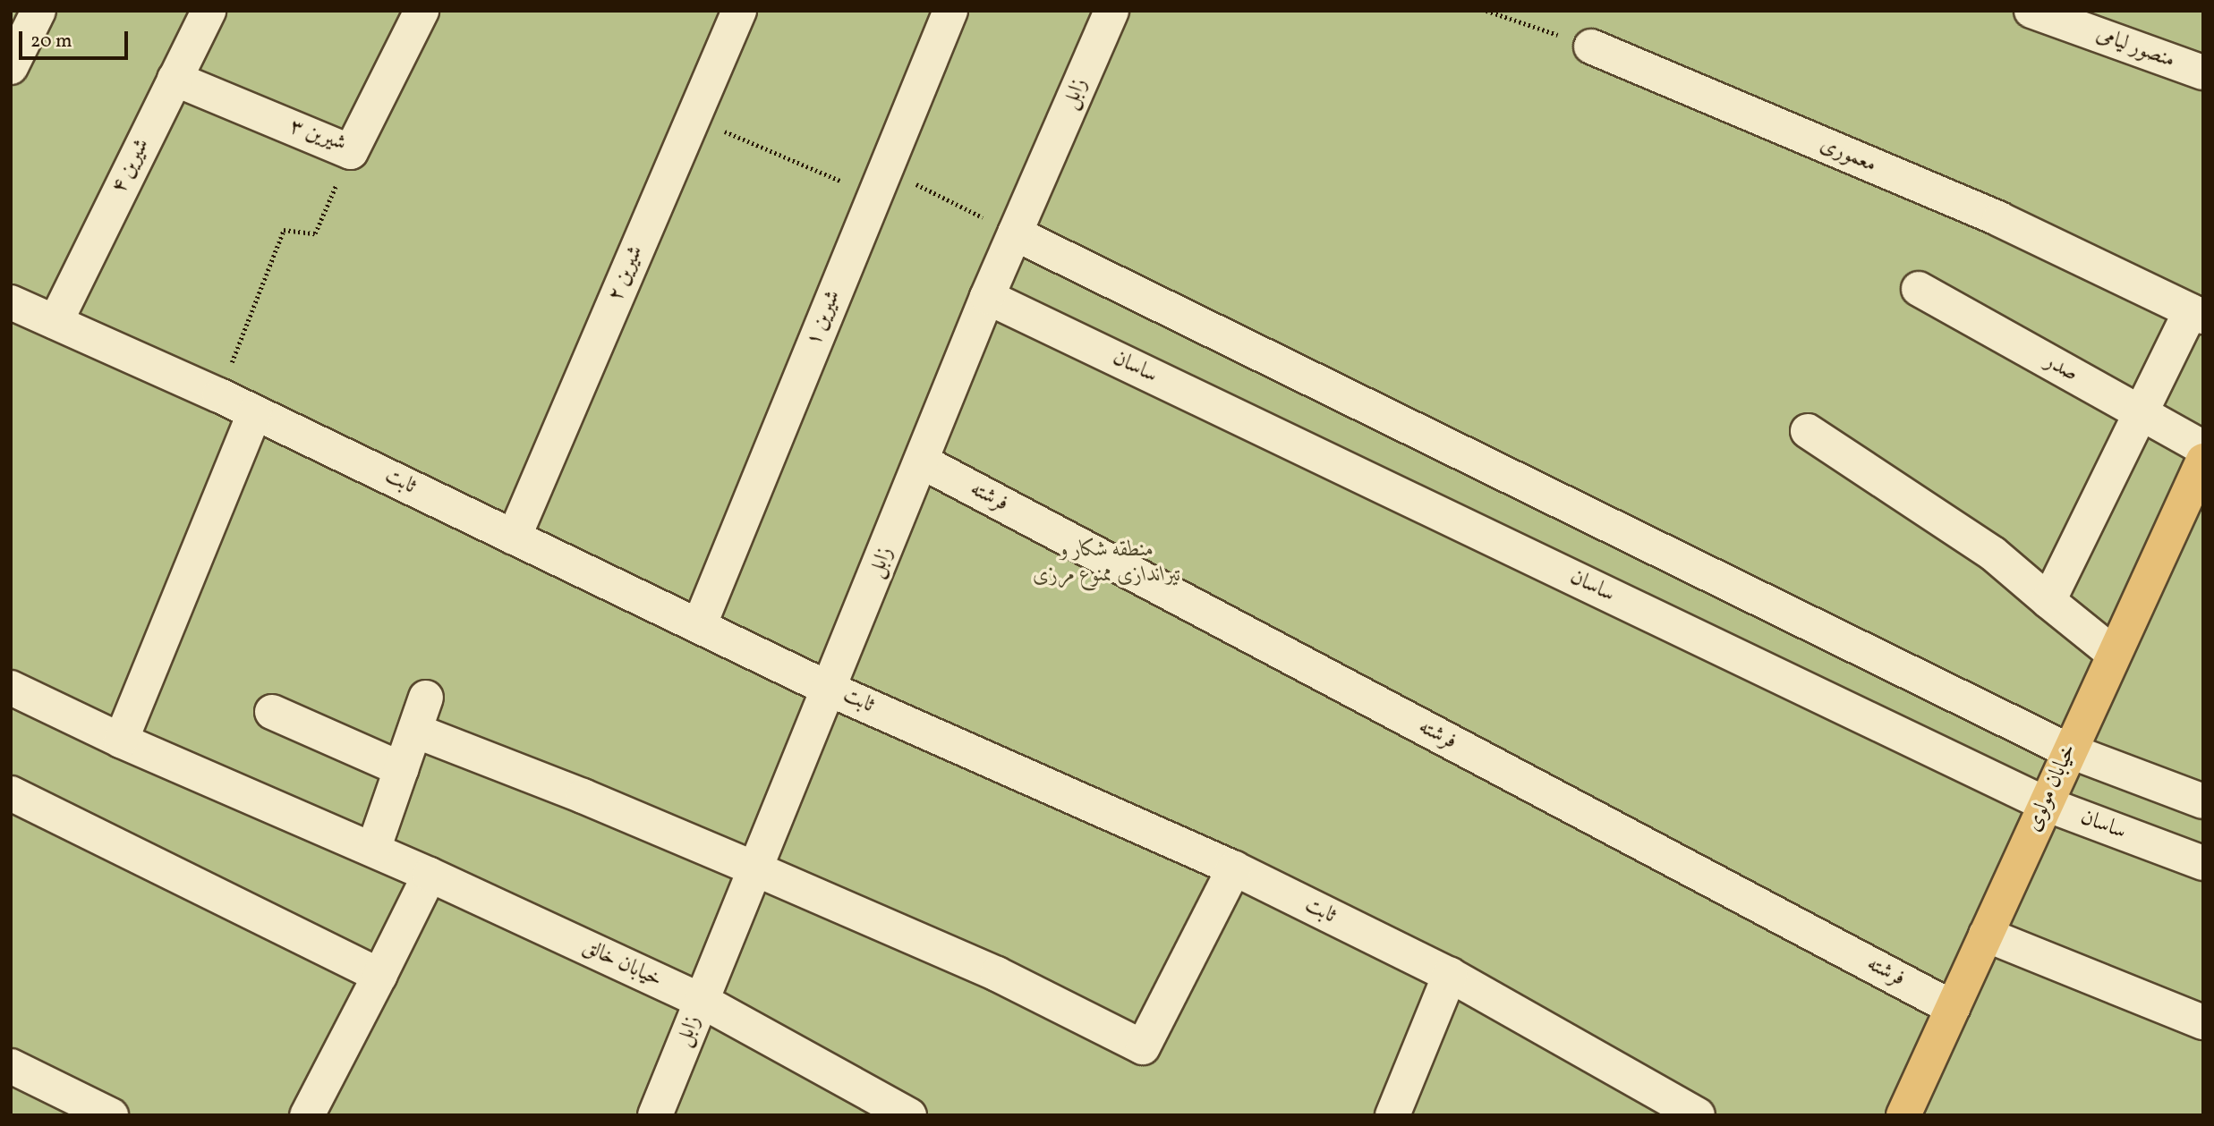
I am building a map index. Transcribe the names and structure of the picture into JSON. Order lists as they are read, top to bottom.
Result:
{
  "streets": {
    "main road": ["خیابان مولوی"],
    "street": [
      "منصور لیامی",
      "زابل",
      "شیرین ۳",
      "معموری",
      "شیرین ۴",
      "شیرین ۲",
      "شیرین ۱",
      "ساسان",
      "صدر",
      "ثابت",
      "فرشته",
      "خیابان خالق"
    ]
  },
  "crossings": [
    ["زابل", "ساسان"],
    ["زابل", "ثابت"],
    ["زابل", "فرشته"],
    ["زابل", "خیابان خالق"],
    ["شیرین ۳", "شیرین ۴"],
    ["شیرین ۴", "ثابت"],
    ["شیرین ۲", "ثابت"],
    ["شیرین ۱", "ثابت"],
    ["ساسان", "خیابان مولوی"],
    ["فرشته", "خیابان مولوی"]
  ],
  "parks": ["منطقه شکار و تیراندازی ممنوع مرزی"],
  "scale_bar": "20 m"
}
